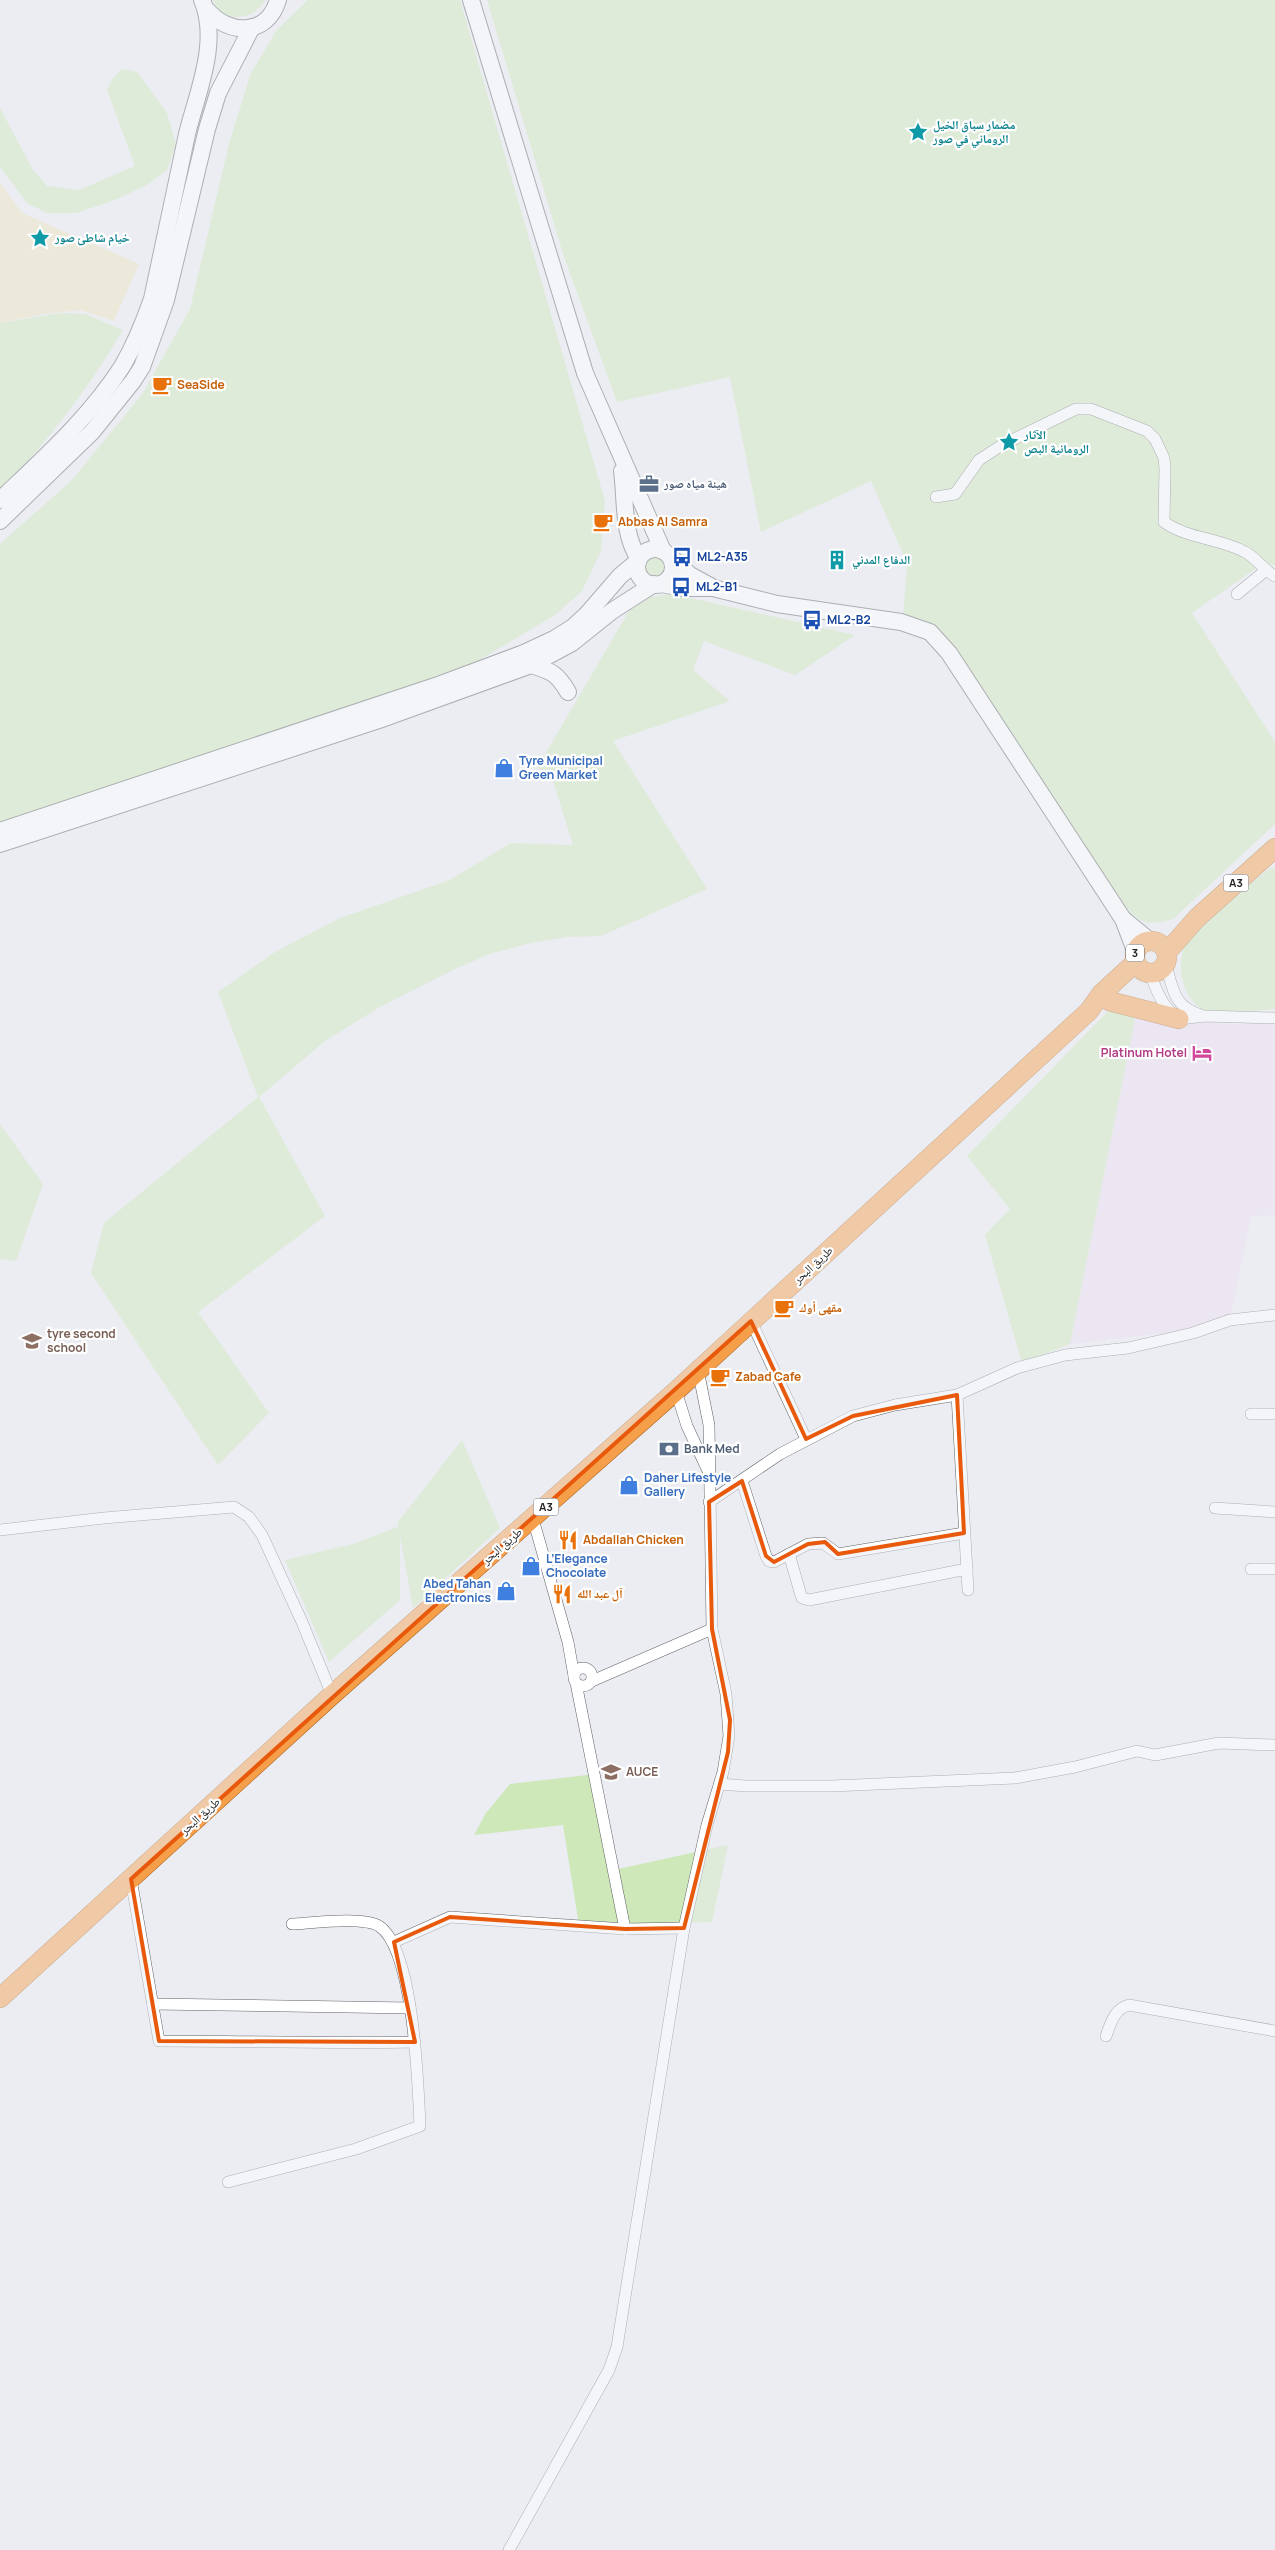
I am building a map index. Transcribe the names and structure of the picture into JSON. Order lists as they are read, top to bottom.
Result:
{
  "streets": {
    "highway": ["A3", "طريق البحر"]
  },
  "places": {
    "place": ["مضمار سباق الخيل الروماني في صور", "خيام شاطئ صور", "الآثار الرومانية البص"],
    "cafe": [
      "SeaSide",
      "Abbas Al Samra",
      "مقهى أوك",
      "Zabad Cafe"
    ],
    "office": ["هيئة مياه صور"],
    "bus stop": ["ML2-A35", "ML2-B1", "ML2-B2"],
    "building": ["الدفاع المدني"],
    "shop": [
      "Tyre Municipal Green Market",
      "Daher Lifestyle Gallery",
      "L’Elegance Chocolate",
      "Abed Tahan Electronics"
    ],
    "hotel": ["Platinum Hotel"],
    "school or university": ["tyre second school", "AUCE"],
    "bank": ["Bank Med"],
    "restaurant": ["Abdallah Chicken", "آل عبد الله"]
  }
}
